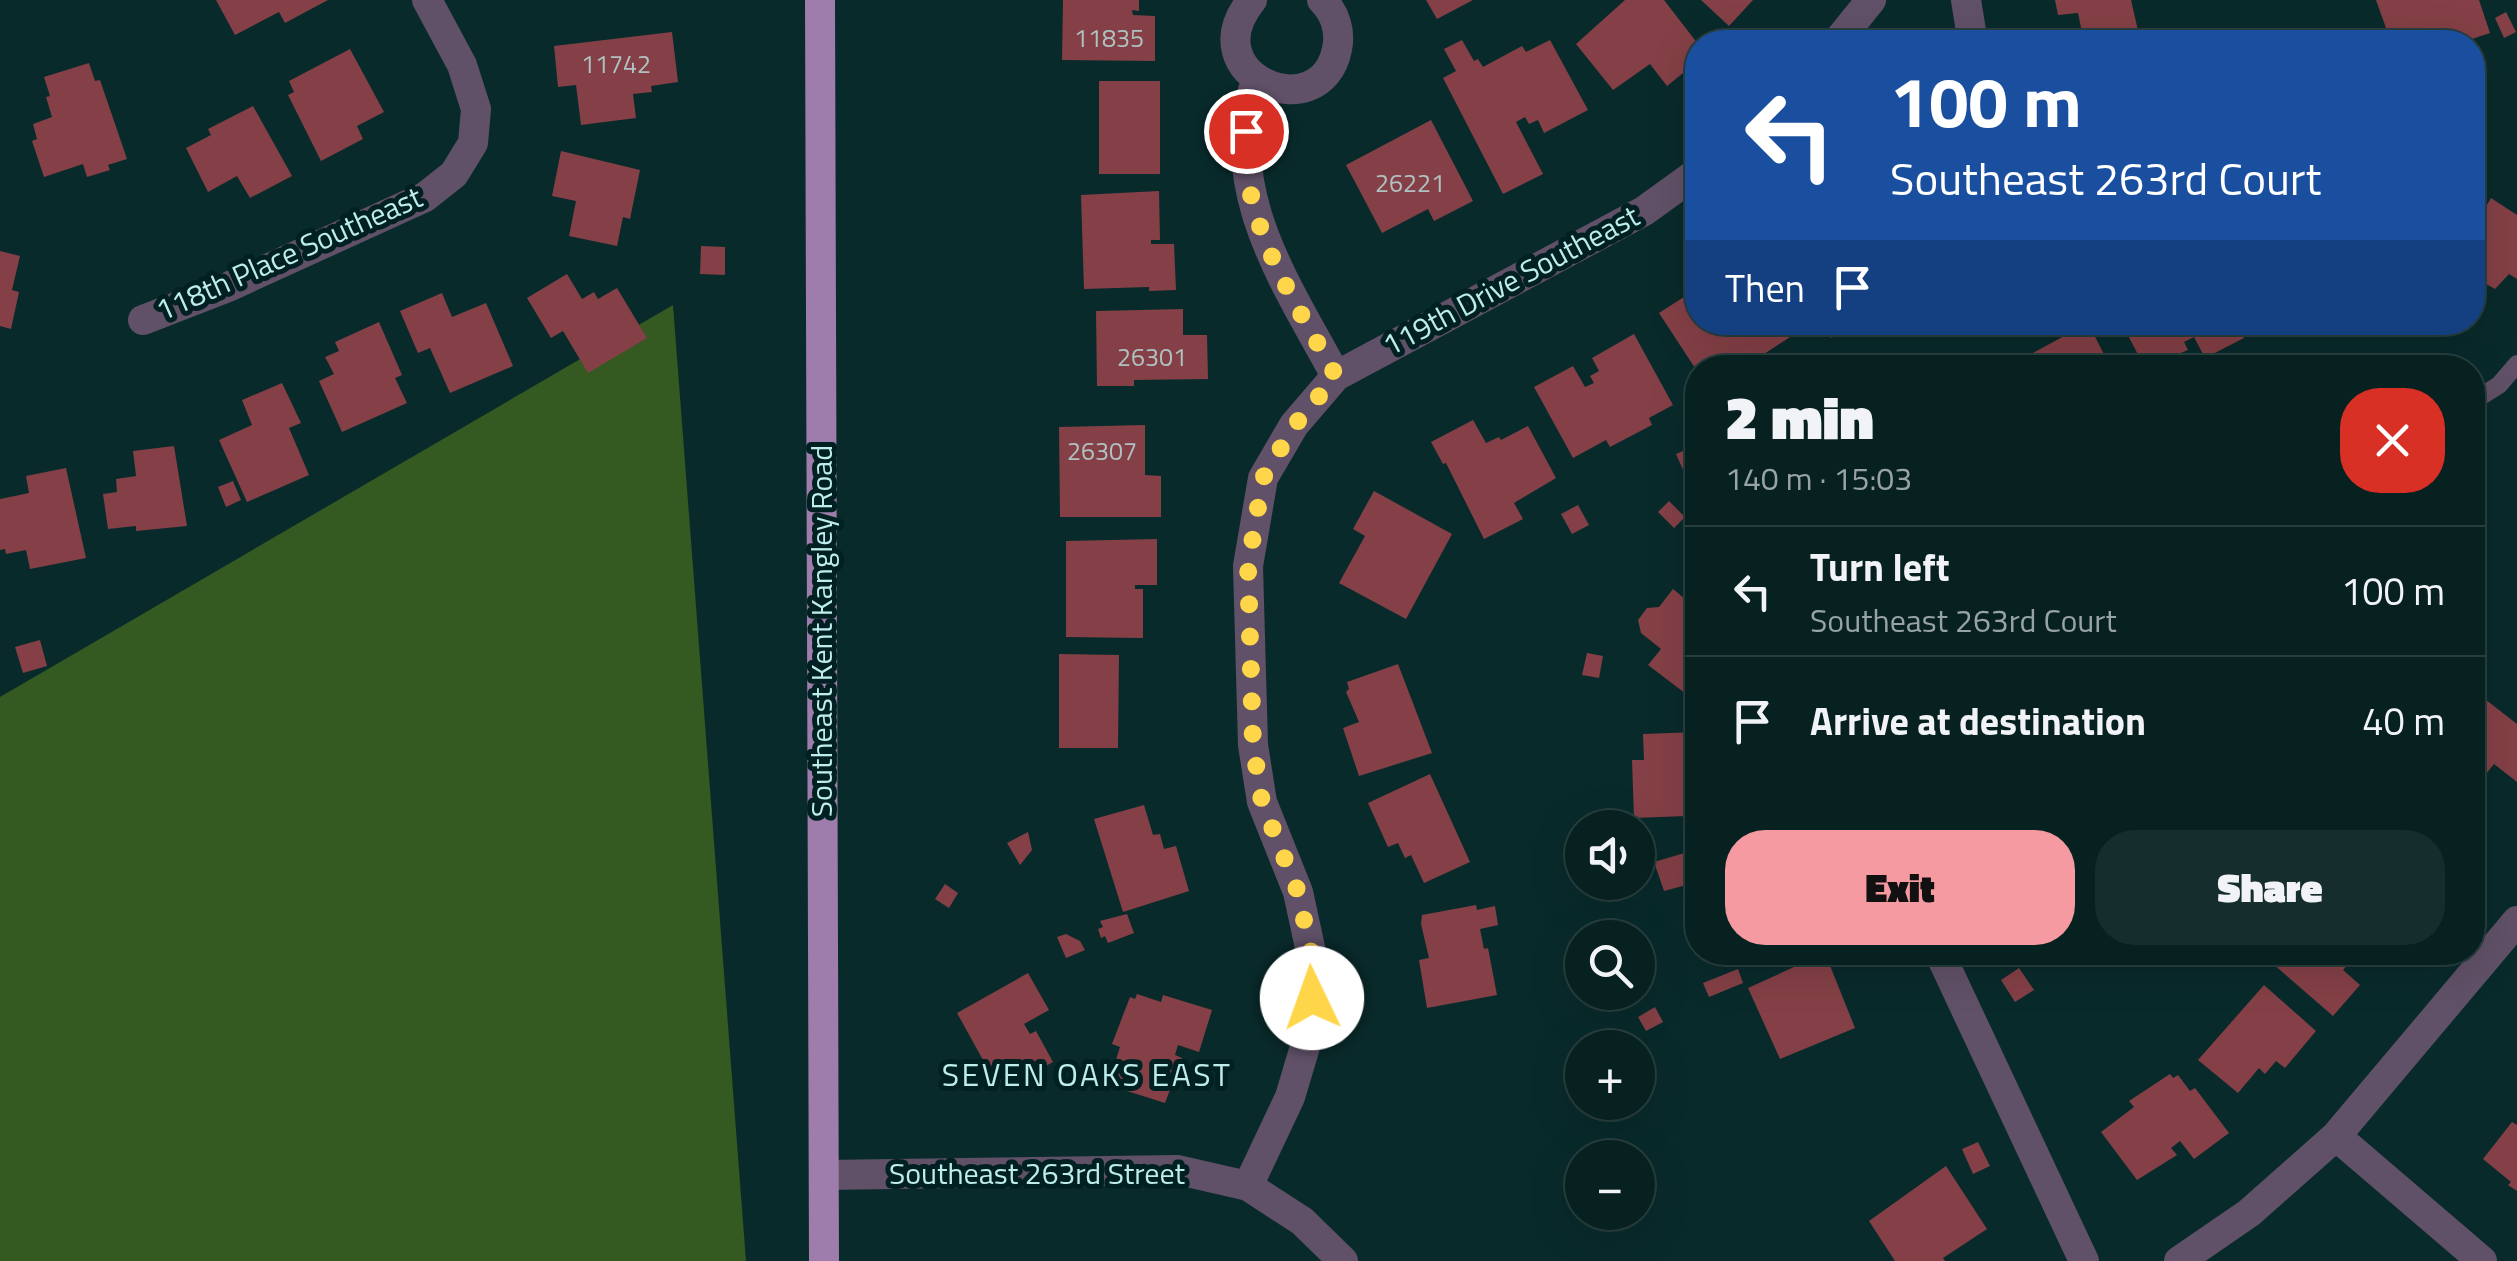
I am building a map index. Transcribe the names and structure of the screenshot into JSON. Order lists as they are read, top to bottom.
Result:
{
  "streets": {
    "main road": ["Southeast Kent Kangley Road"],
    "street": ["118th Place Southeast", "119th Drive Southeast", "Southeast 263rd Street"]
  },
  "crossings": [
    ["119th Drive Southeast", "Southeast 263rd Street"],
    ["Southeast Kent Kangley Road", "Southeast 263rd Street"]
  ],
  "districts": ["SEVEN OAKS EAST"],
  "house_numbers": [
    "11835",
    "11742",
    "26221",
    "26301",
    "26307"
  ],
  "page": {
    "turn": ["100 m", "Southeast 263rd Court"],
    "then": "Then",
    "heading": ["2 min", "140 m · 15:03"],
    "list": [
      {
        "name": "Turn left",
        "note": "Southeast 263rd Court",
        "value": "100 m"
      },
      {
        "name": "Arrive at destination",
        "value": "40 m"
      }
    ],
    "map_buttons": ["+", "−"],
    "buttons": ["Exit", "Share"]
  }
}
